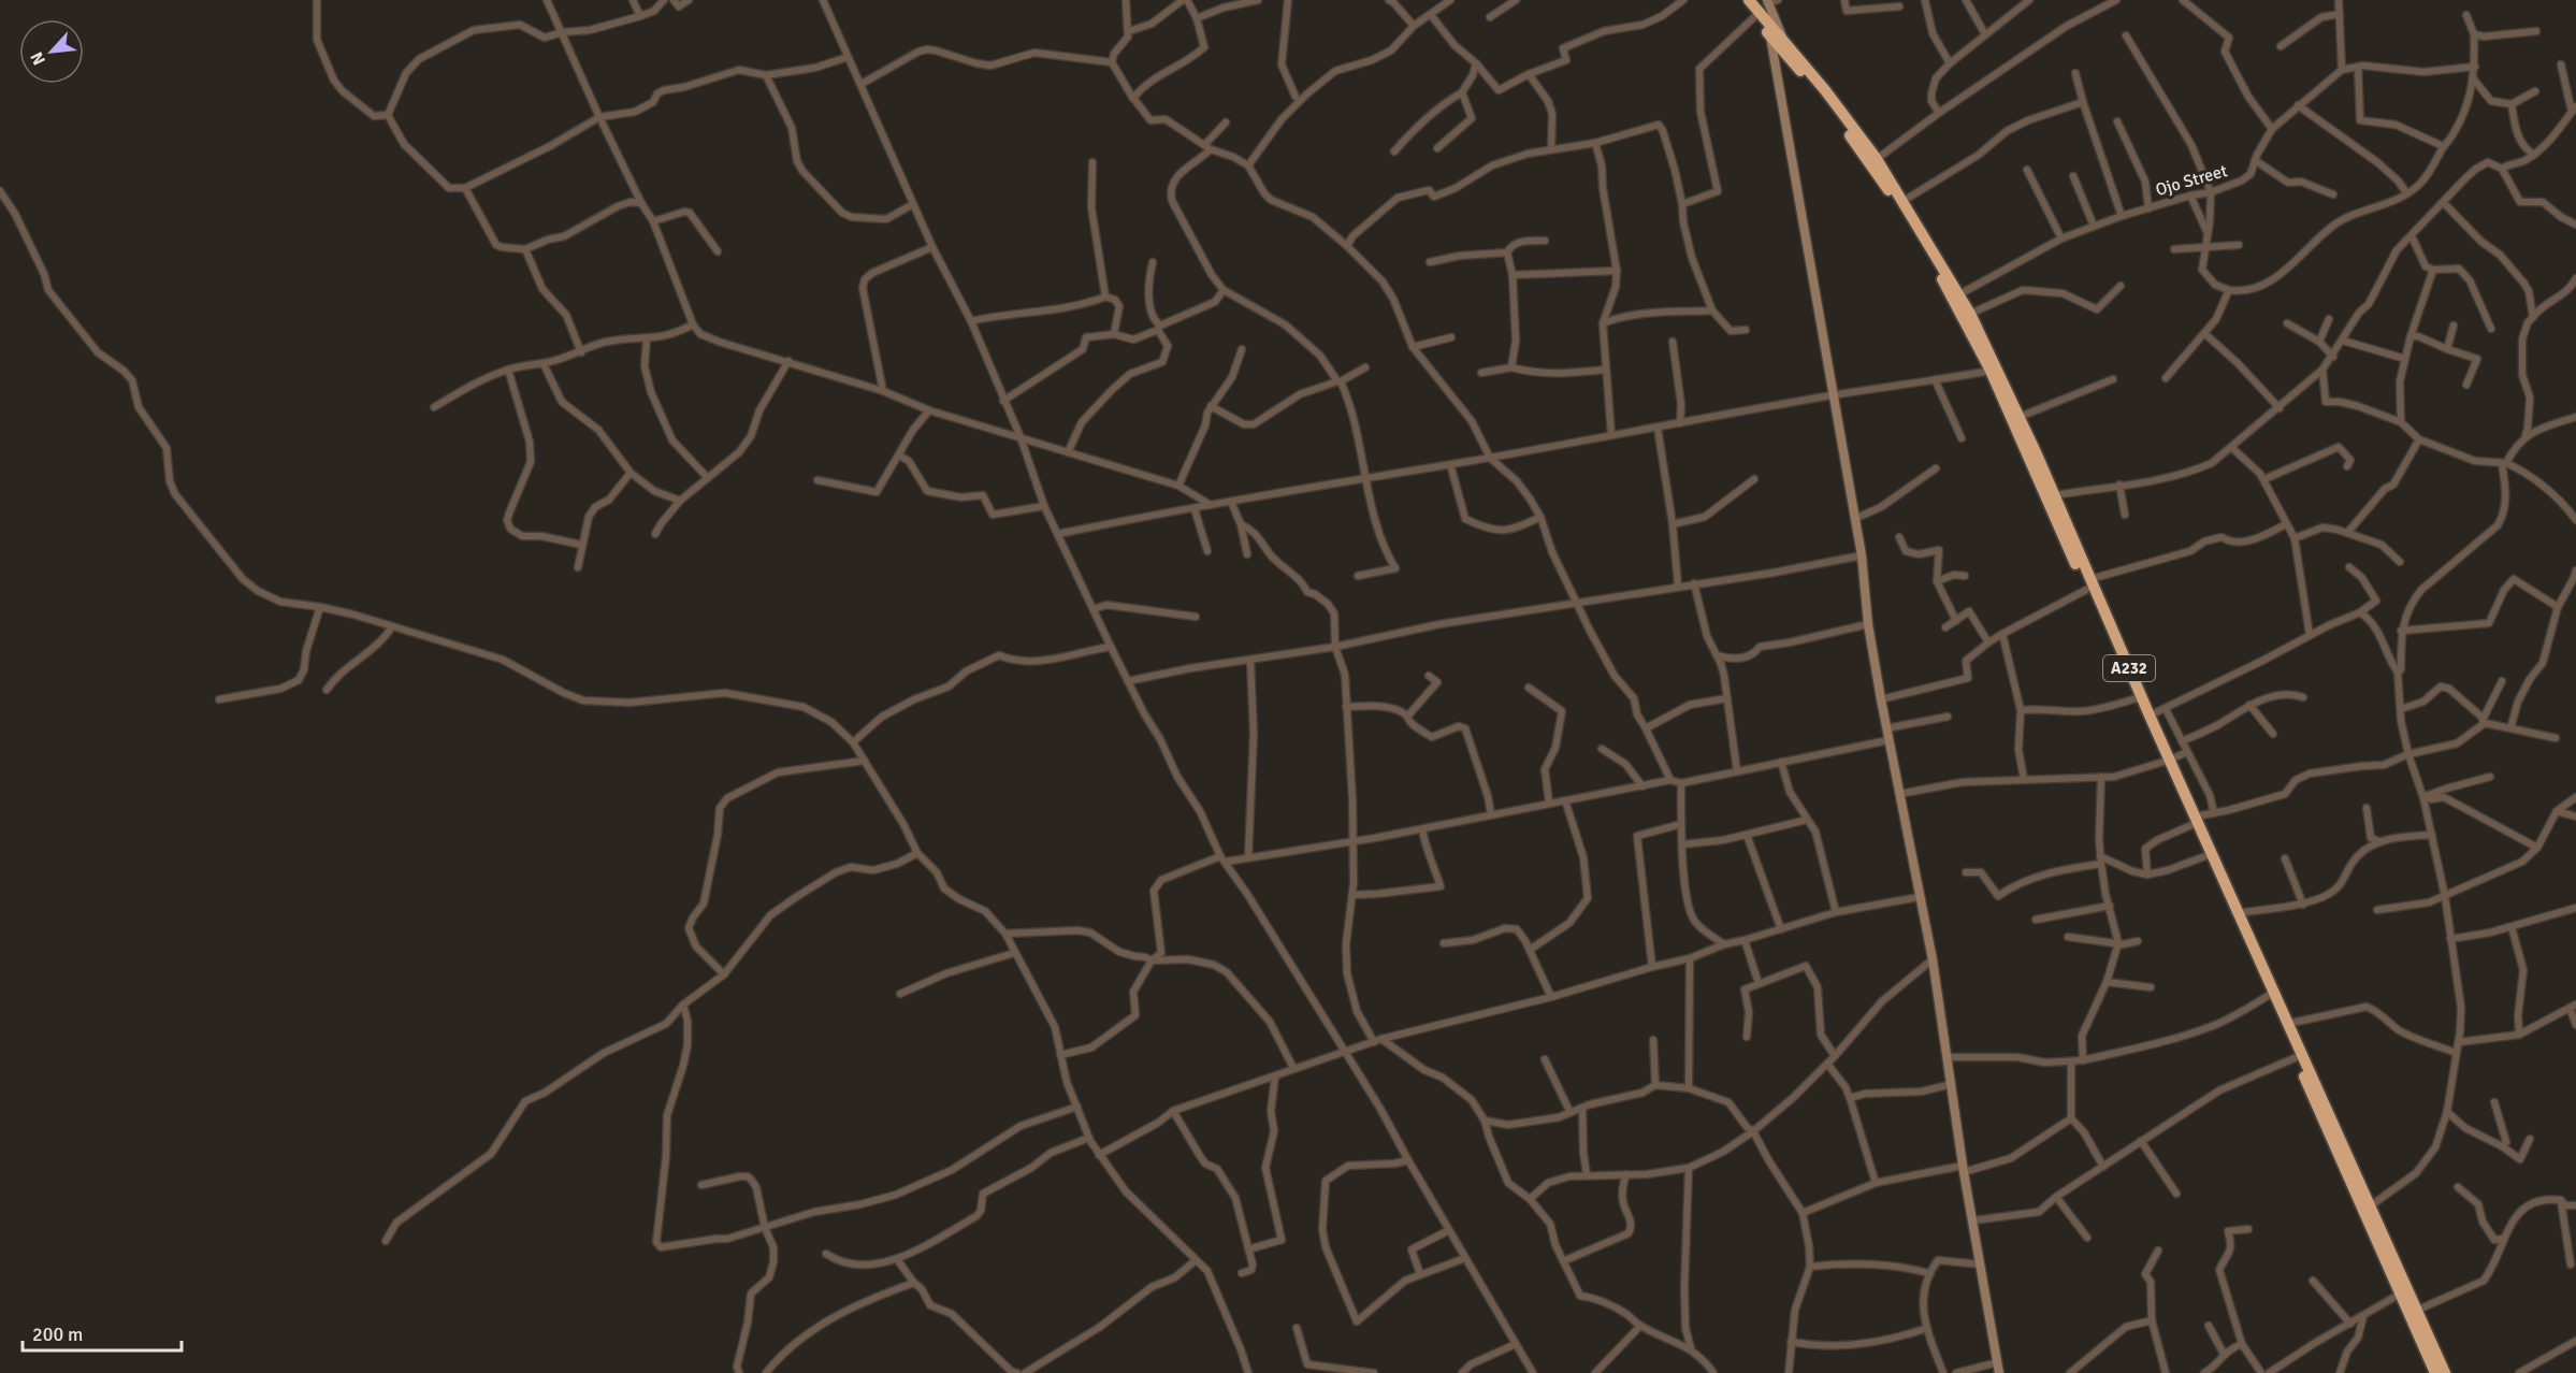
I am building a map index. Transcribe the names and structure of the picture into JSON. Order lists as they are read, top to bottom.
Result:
{
  "streets": {
    "highway": ["A232"],
    "street": ["Ojo Street"]
  },
  "crossings": [
    ["Ojo Street", "A232"]
  ],
  "scale_bar": "200 m",
  "north": "bottom left"
}
